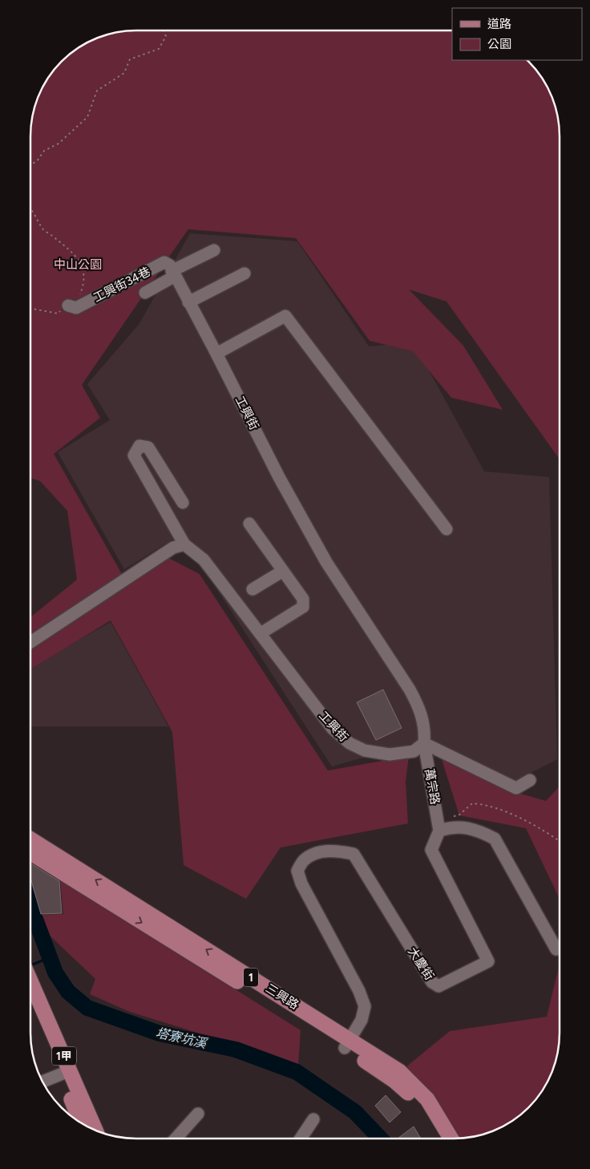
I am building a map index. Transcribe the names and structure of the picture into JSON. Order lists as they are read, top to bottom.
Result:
{
  "streets": {
    "main road": ["1", "三興路", "1甲"],
    "street": [
      "工興街34巷",
      "工興街",
      "萬宗路",
      "大慶街"
    ]
  },
  "crossings": [
    ["工興街34巷", "工興街"],
    ["工興街", "萬宗路"],
    ["萬宗路", "大慶街"],
    ["大慶街", "三興路"]
  ],
  "water": ["塔寮坑溪"],
  "parks": ["中山公園"],
  "legend": ["道路", "公園"]
}
